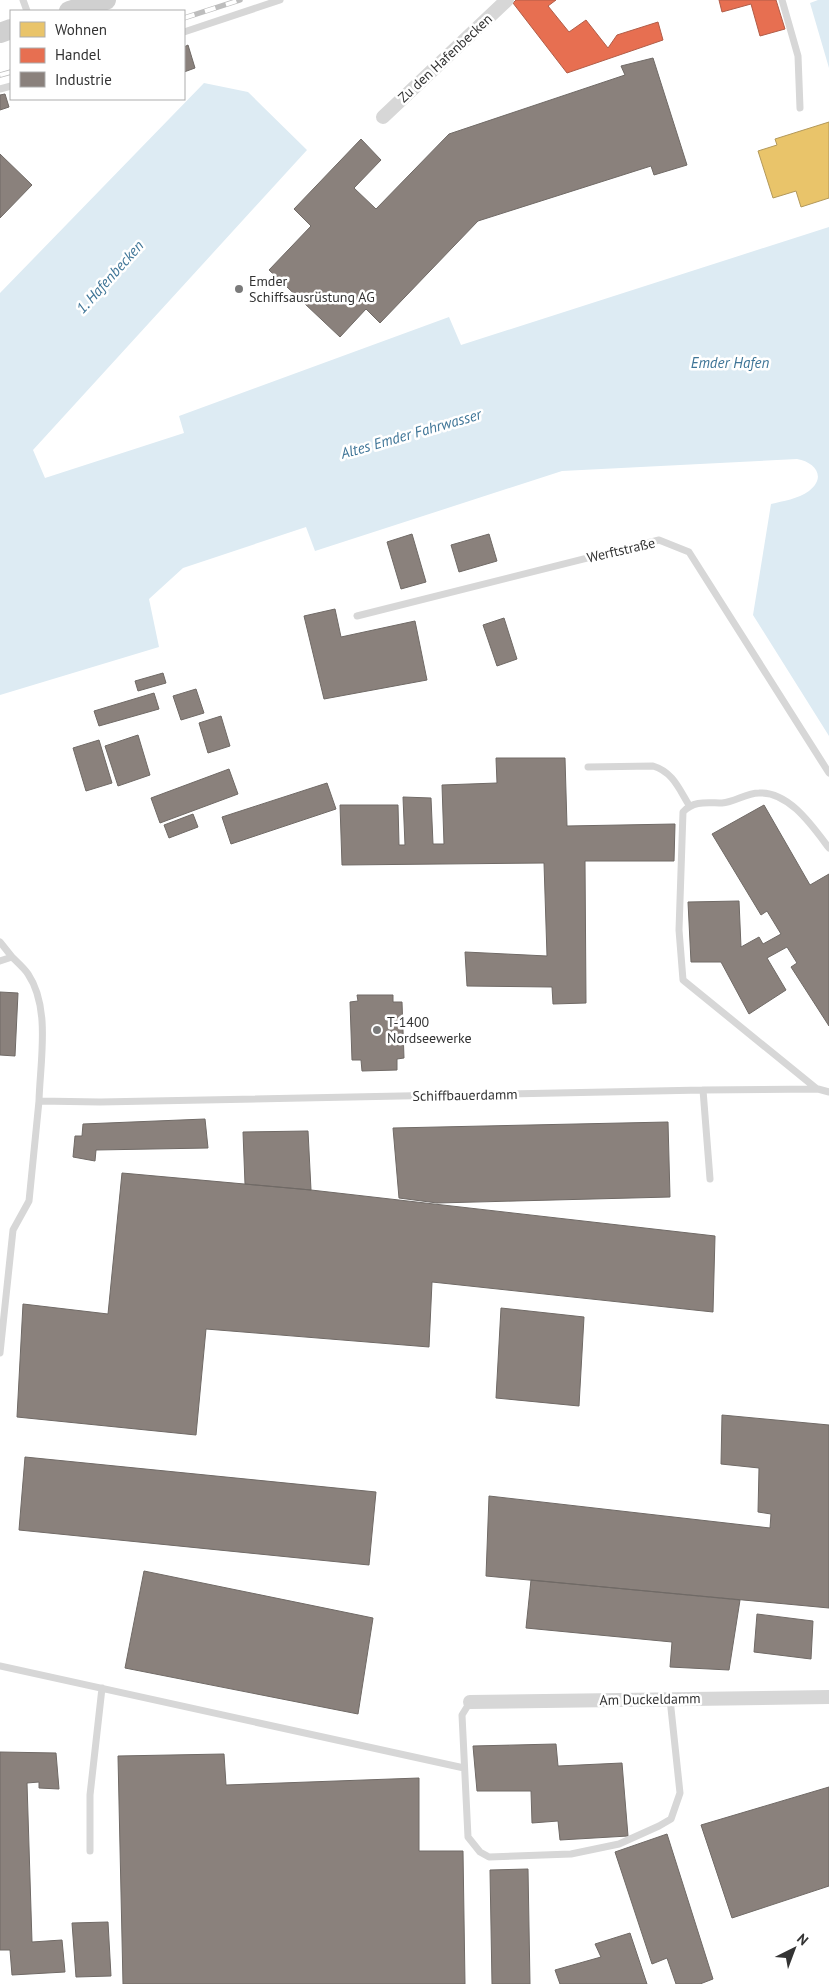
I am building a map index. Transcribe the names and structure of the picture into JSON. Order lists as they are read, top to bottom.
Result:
{
  "streets": {
    "street": ["Zu den Hafenbecken", "Am Duckeldamm"],
    "lane": ["Werftstraße", "Schiffbauerdamm"]
  },
  "water": ["1. Hafenbecken", "Emder Hafen", "Altes Emder Fahrwasser"],
  "places": ["Emder Schiffsausrüstung AG", "T-1400 Nordseewerke"],
  "legend": ["Wohnen", "Handel", "Industrie"],
  "north": "top right"
}
